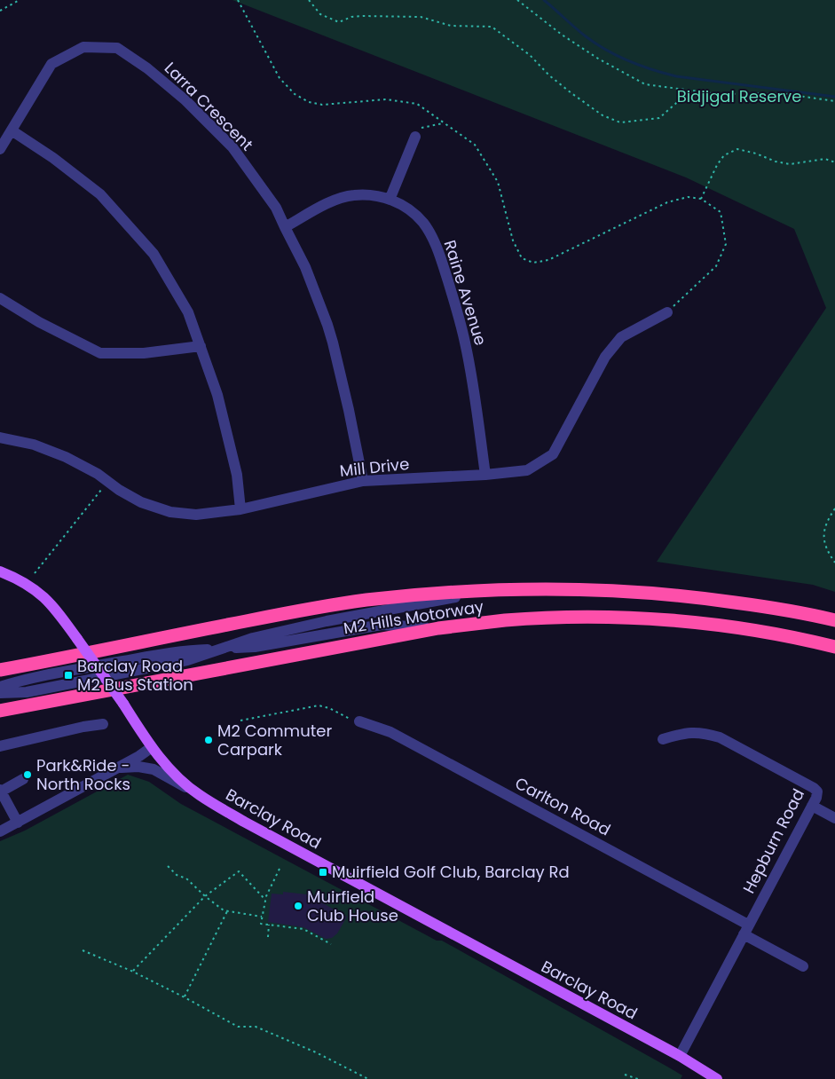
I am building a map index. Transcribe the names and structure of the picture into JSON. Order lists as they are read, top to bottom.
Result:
{
  "streets": {
    "highway": ["M2 Hills Motorway"],
    "main road": ["Barclay Road"],
    "street": [
      "Larra Crescent",
      "Raine Avenue",
      "Mill Drive",
      "Carlton Road",
      "Hepburn Road"
    ]
  },
  "crossings": [
    ["Larra Crescent", "Raine Avenue"],
    ["Larra Crescent", "Mill Drive"],
    ["Raine Avenue", "Mill Drive"],
    ["Carlton Road", "Hepburn Road"],
    ["Barclay Road", "Hepburn Road"]
  ],
  "parks": ["Bidjigal Reserve"],
  "places": {
    "transit": ["Barclay Road M2 Bus Station", "Muirfield Golf Club, Barclay Rd"],
    "other": ["M2 Commuter Carpark", "Park&Ride - North Rocks", "Muirfield Club House"]
  }
}
